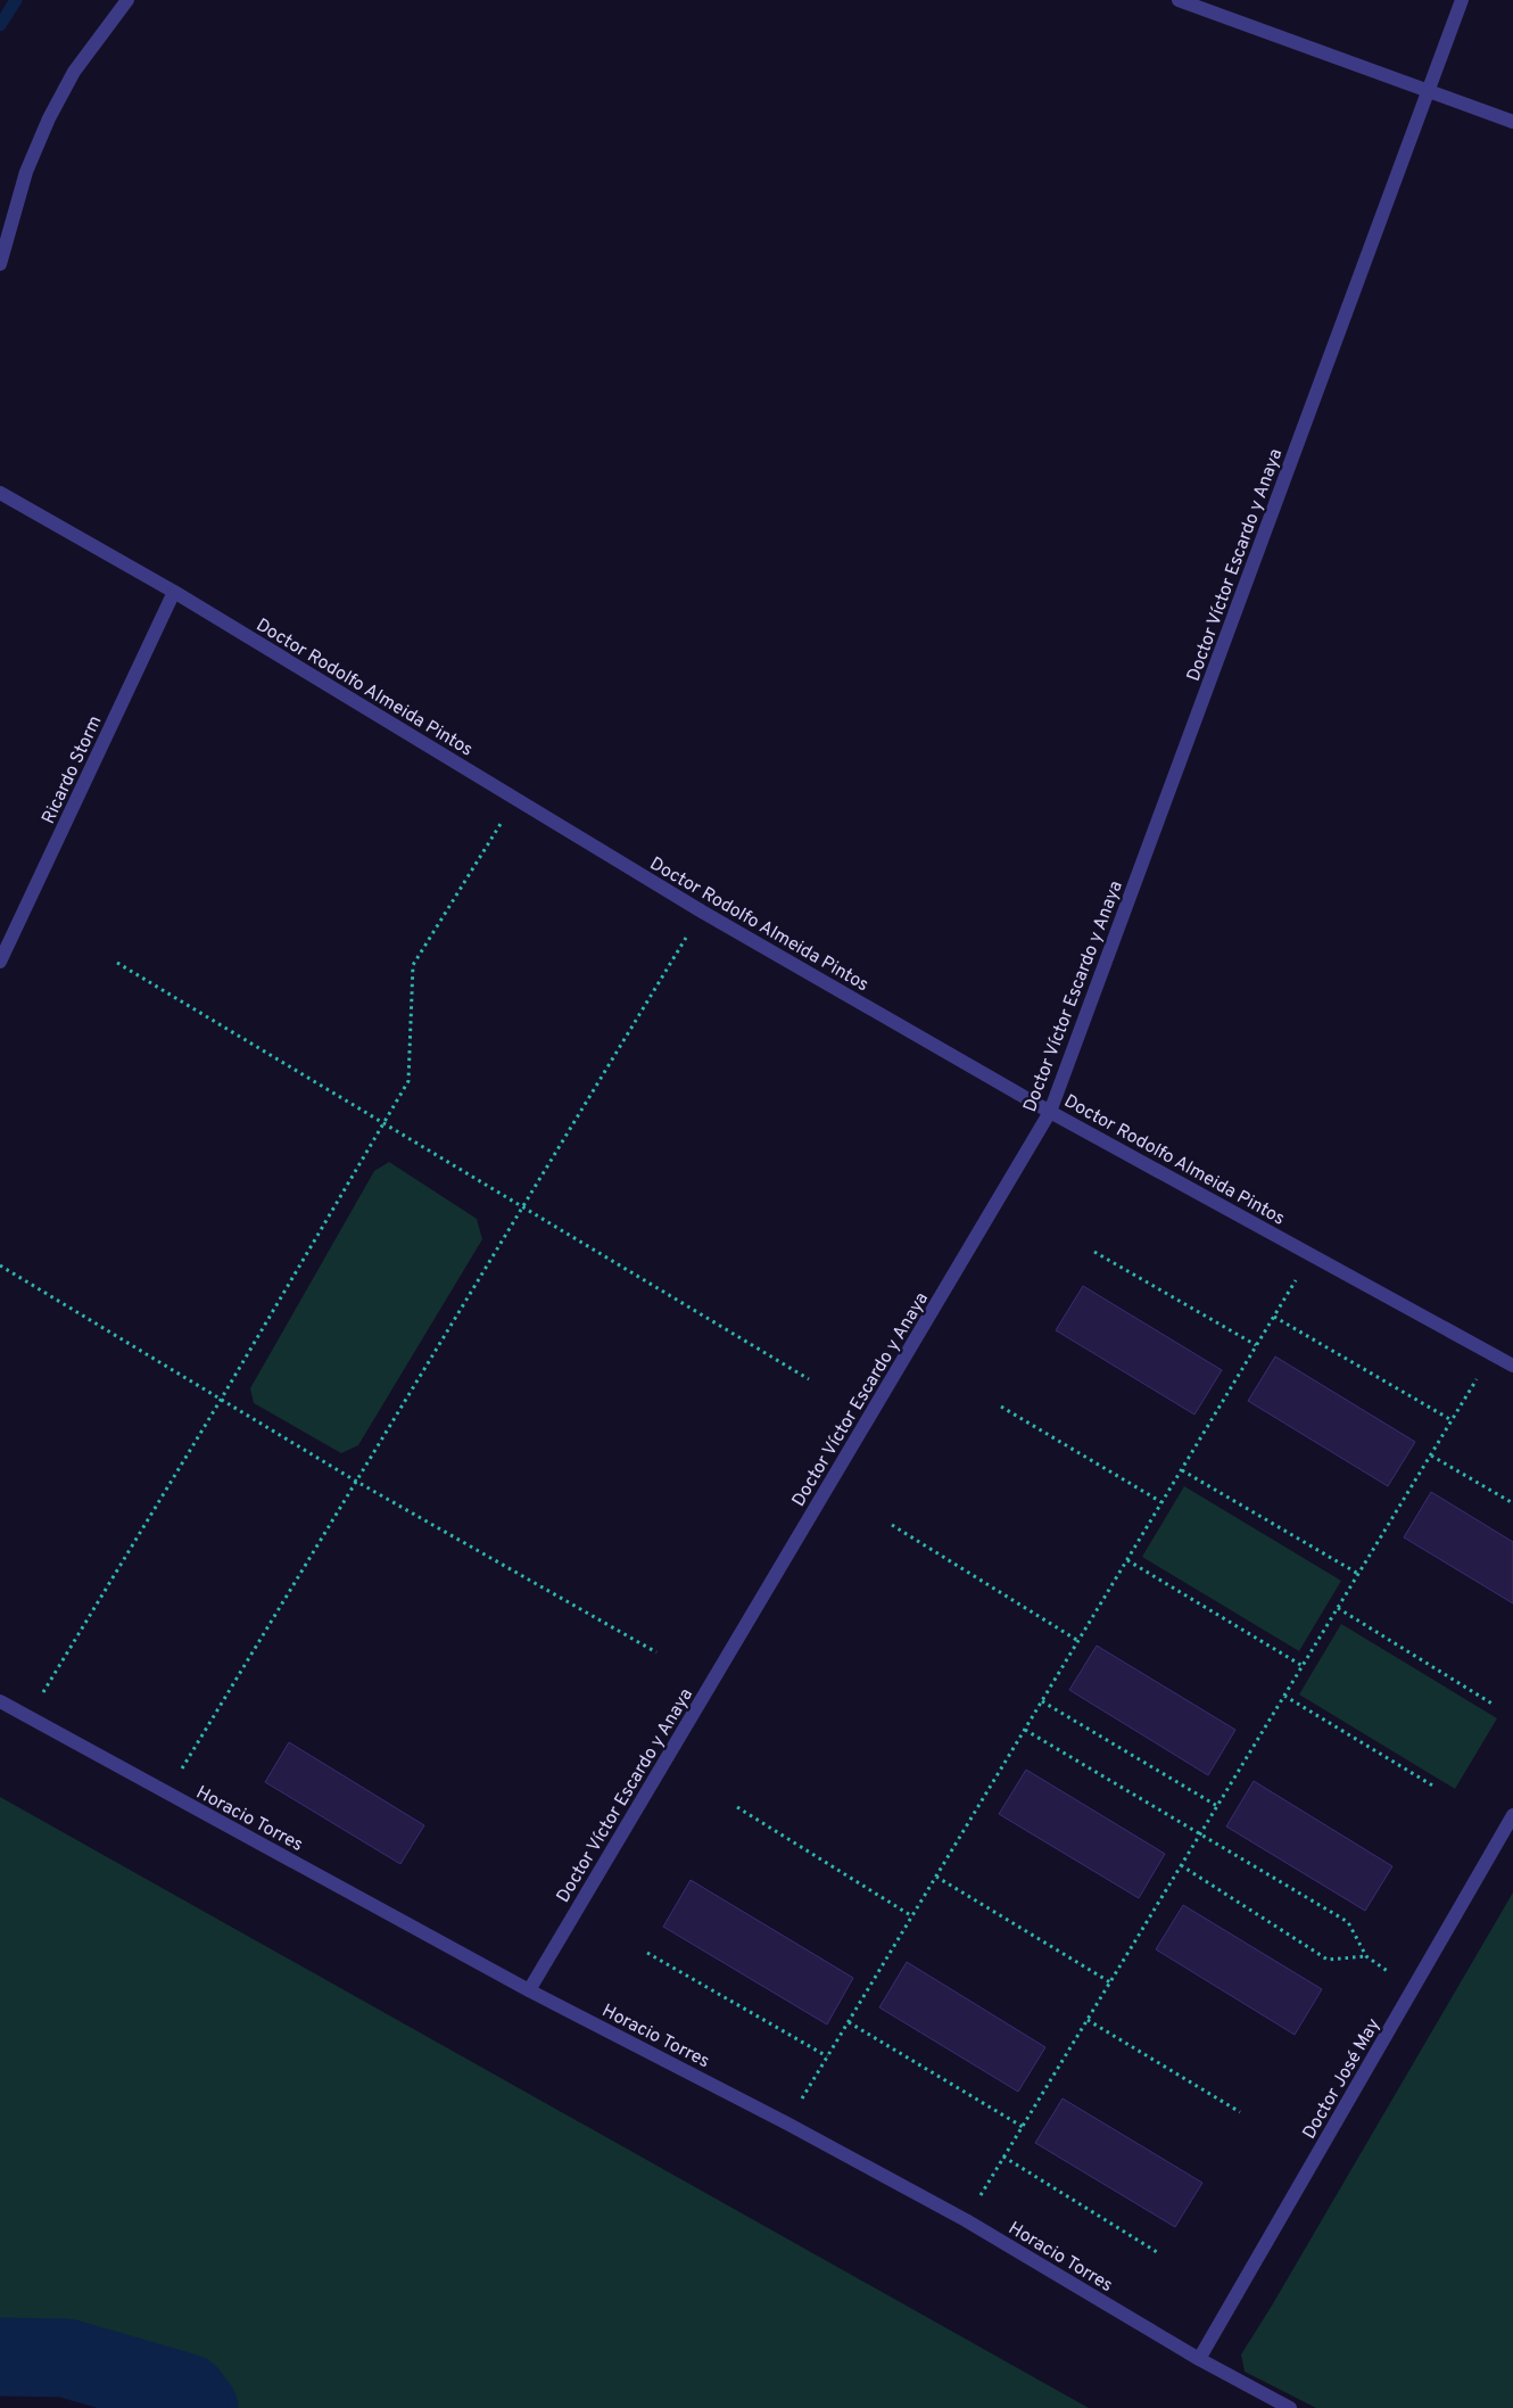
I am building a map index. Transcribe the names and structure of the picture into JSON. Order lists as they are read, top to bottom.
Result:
{
  "streets": {
    "street": [
      "Doctor Víctor Escardo y Anaya",
      "Doctor Rodolfo Almeida Pintos",
      "Ricardo Storm",
      "Horacio Torres",
      "Doctor José May"
    ]
  },
  "crossings": [
    ["Doctor Víctor Escardo y Anaya", "Doctor Rodolfo Almeida Pintos"],
    ["Doctor Víctor Escardo y Anaya", "Horacio Torres"],
    ["Doctor Rodolfo Almeida Pintos", "Ricardo Storm"],
    ["Horacio Torres", "Doctor José May"]
  ]
}
